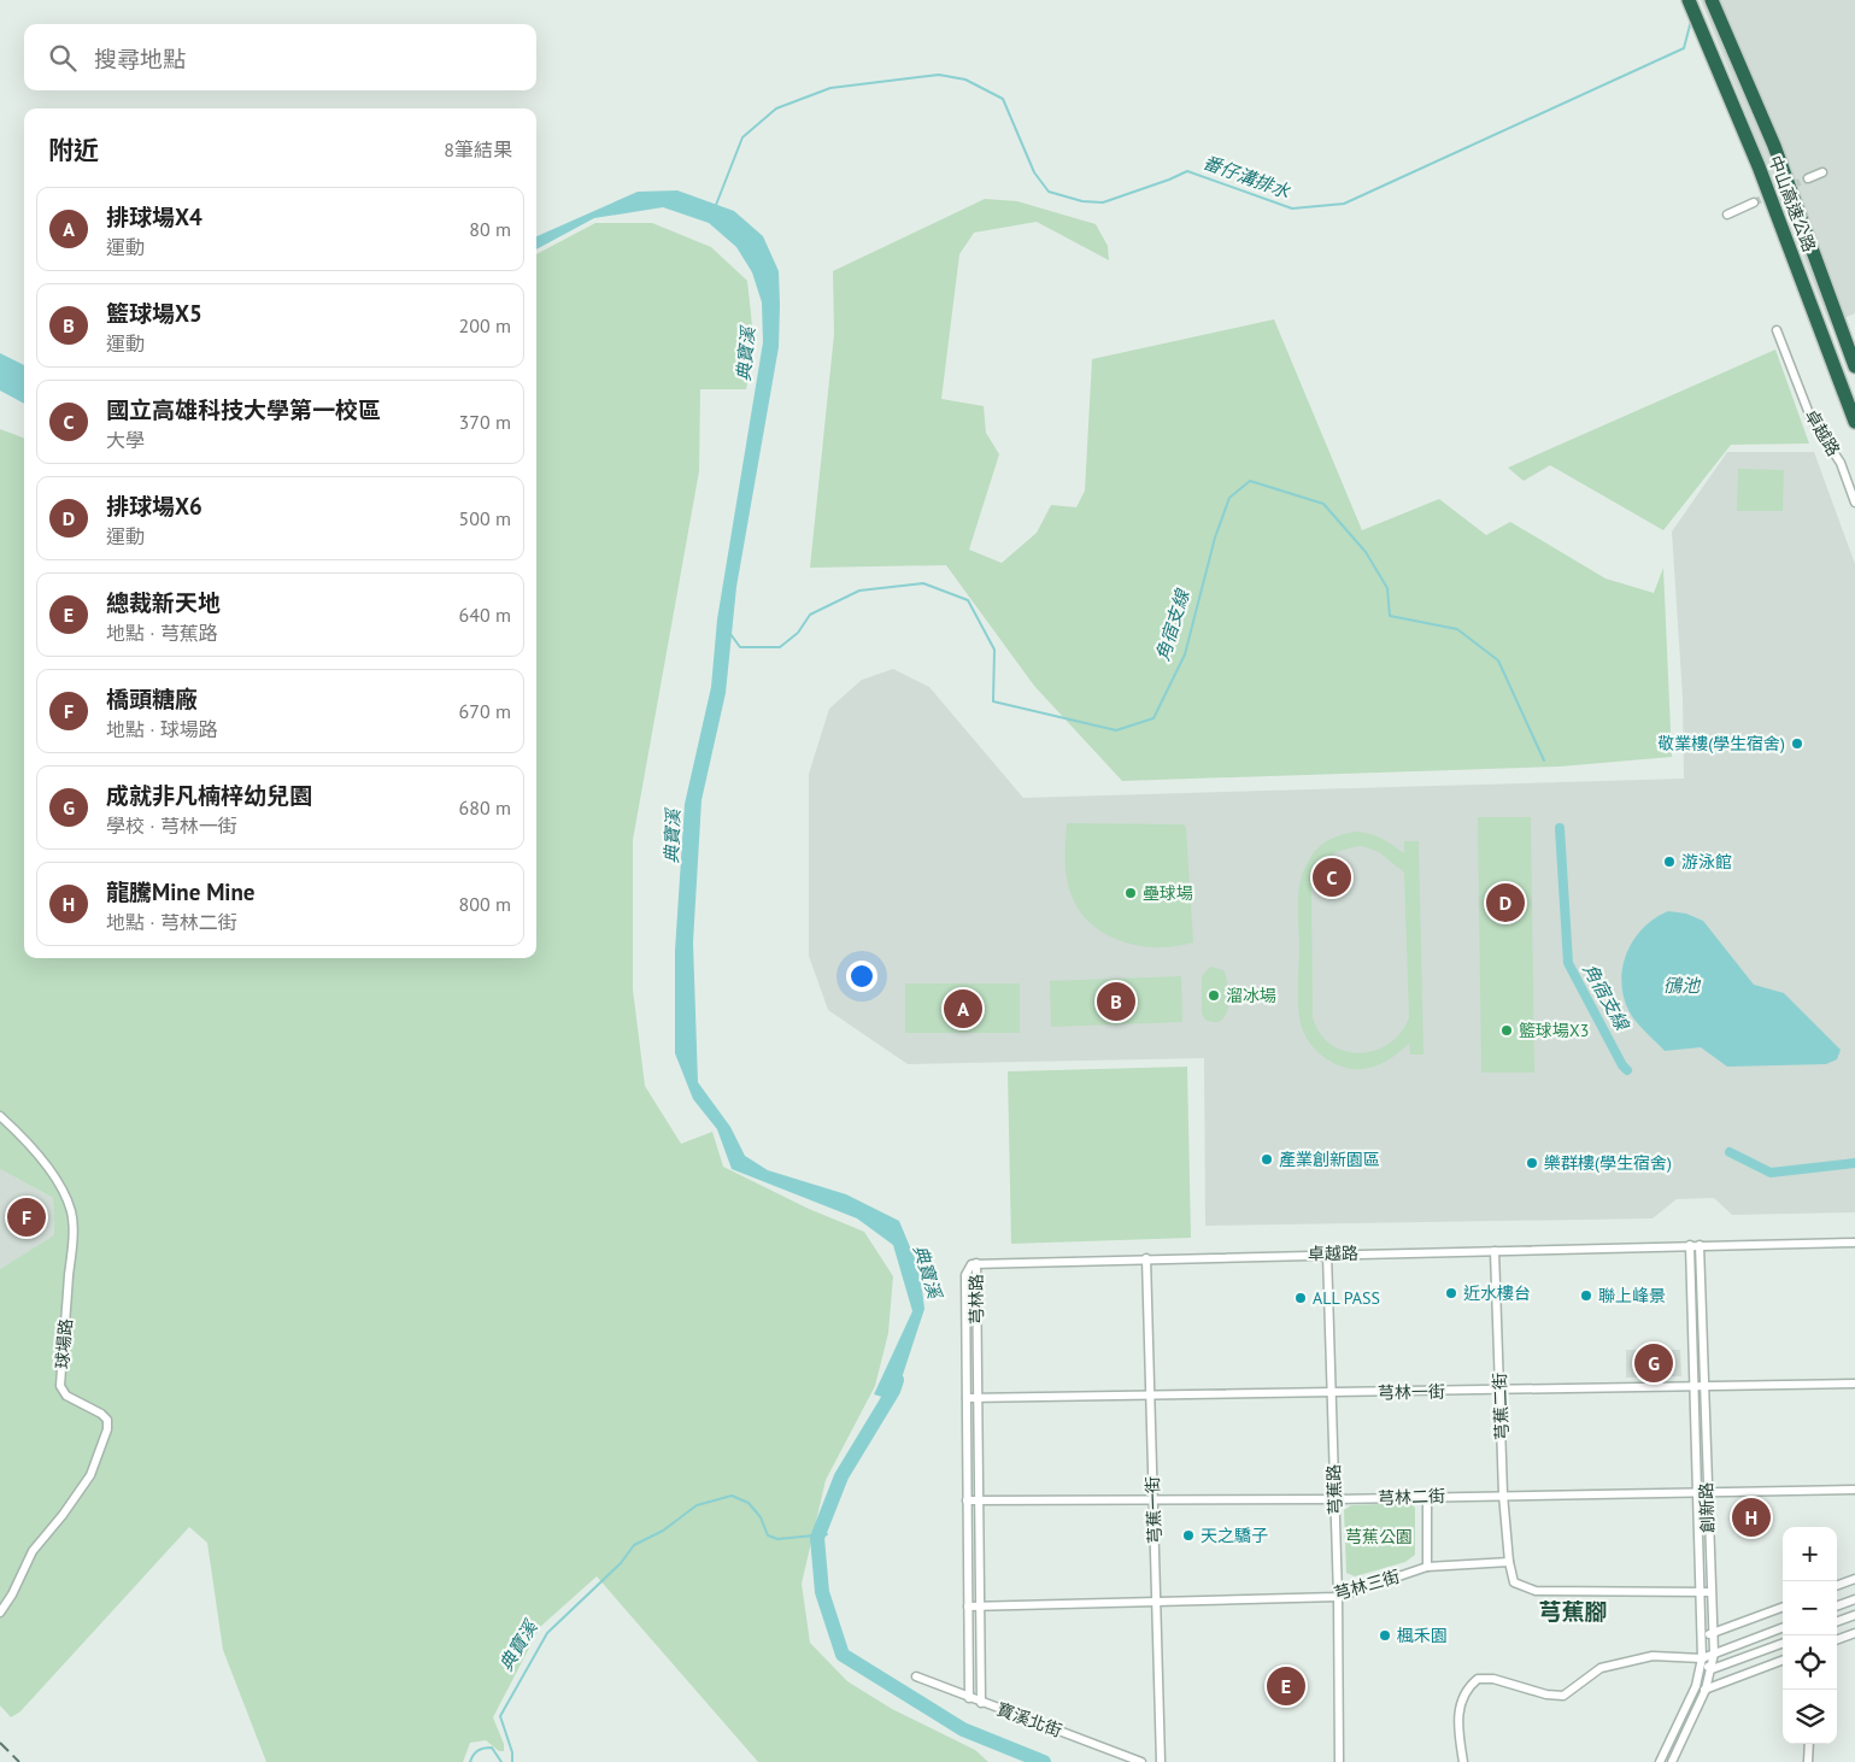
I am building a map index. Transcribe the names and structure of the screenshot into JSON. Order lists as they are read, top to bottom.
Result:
{
  "streets": {
    "highway": ["中山高速公路"],
    "street": [
      "卓越路",
      "芎林路",
      "球場路",
      "芎林一街",
      "芎蕉二街",
      "芎蕉路",
      "芎林二街",
      "創新路",
      "芎蕉一街",
      "芎林三街",
      "寶溪北街"
    ]
  },
  "crossings": [
    ["卓越路", "芎林路"],
    ["卓越路", "芎蕉二街"],
    ["卓越路", "芎蕉路"],
    ["卓越路", "創新路"],
    ["卓越路", "芎蕉一街"],
    ["芎林路", "芎林一街"],
    ["芎林路", "芎林二街"],
    ["芎林路", "芎林三街"],
    ["芎林路", "寶溪北街"],
    ["芎林一街", "芎蕉二街"],
    ["芎林一街", "芎蕉路"],
    ["芎林一街", "創新路"],
    ["芎林一街", "芎蕉一街"],
    ["芎蕉二街", "芎林二街"],
    ["芎蕉二街", "芎林三街"],
    ["芎蕉路", "芎林二街"],
    ["芎蕉路", "芎林三街"],
    ["芎林二街", "創新路"],
    ["芎林二街", "芎蕉一街"],
    ["芎蕉一街", "芎林三街"]
  ],
  "districts": ["芎蕉腳"],
  "water": [
    "番仔溝排水",
    "典寶溪",
    "角宿支線",
    "鴴池"
  ],
  "parks": ["芎蕉公園"],
  "places": [
    "敬業樓(學生宿舍)",
    "游泳館",
    "壘球場",
    "溜冰場",
    "籃球場X3",
    "產業創新園區",
    "樂群樓(學生宿舍)",
    "近水樓台",
    "聯上峰景",
    "ALL PASS",
    "天之驕子",
    "楓禾園"
  ],
  "page": {
    "search": "搜尋地點",
    "heading": ["附近", "8筆結果"],
    "list": [
      {
        "mark": "A",
        "name": "排球場X4",
        "note": "運動",
        "value": "80 m"
      },
      {
        "mark": "B",
        "name": "籃球場X5",
        "note": "運動",
        "value": "200 m"
      },
      {
        "mark": "C",
        "name": "國立高雄科技大學第一校區",
        "note": "大學",
        "value": "370 m"
      },
      {
        "mark": "D",
        "name": "排球場X6",
        "note": "運動",
        "value": "500 m"
      },
      {
        "mark": "E",
        "name": "總裁新天地",
        "note": "地點 · 芎蕉路",
        "value": "640 m"
      },
      {
        "mark": "F",
        "name": "橋頭糖廠",
        "note": "地點 · 球場路",
        "value": "670 m"
      },
      {
        "mark": "G",
        "name": "成就非凡楠梓幼兒園",
        "note": "學校 · 芎林一街",
        "value": "680 m"
      },
      {
        "mark": "H",
        "name": "龍騰Mine Mine",
        "note": "地點 · 芎林二街",
        "value": "800 m"
      }
    ],
    "pins": [
      "C",
      "D",
      "B",
      "A",
      "F",
      "G",
      "H",
      "E"
    ],
    "map_buttons": ["+", "−"]
  }
}
